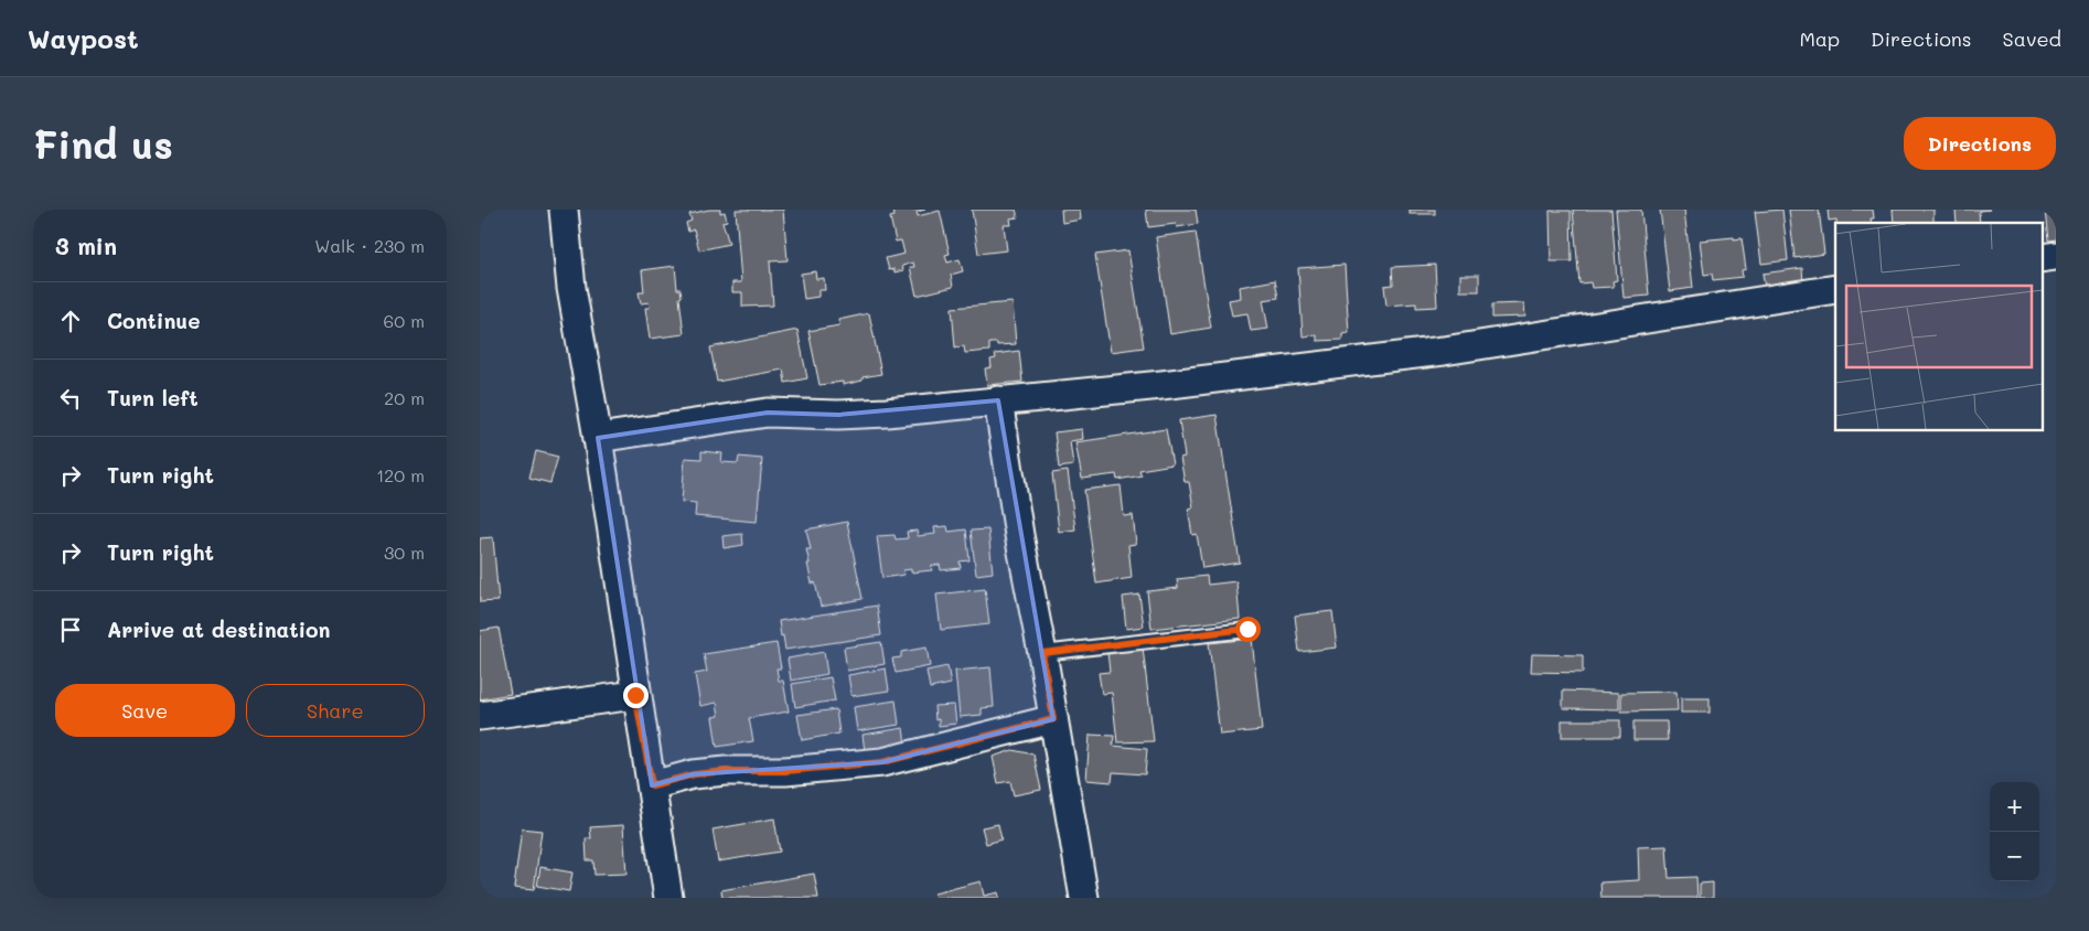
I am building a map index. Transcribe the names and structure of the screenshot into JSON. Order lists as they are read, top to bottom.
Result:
{
  "page": {
    "header": "Waypost",
    "nav": ["Map", "Directions", "Saved"],
    "buttons": [
      "Directions",
      ["Save", "Share"]
    ],
    "title": "Find us",
    "heading": ["3 min", "Walk · 230 m"],
    "list": [
      ["Continue", "60 m"],
      ["Turn left", "20 m"],
      ["Turn right", "120 m"],
      ["Turn right", "30 m"],
      "Arrive at destination"
    ],
    "map_buttons": ["+", "−"]
  }
}
